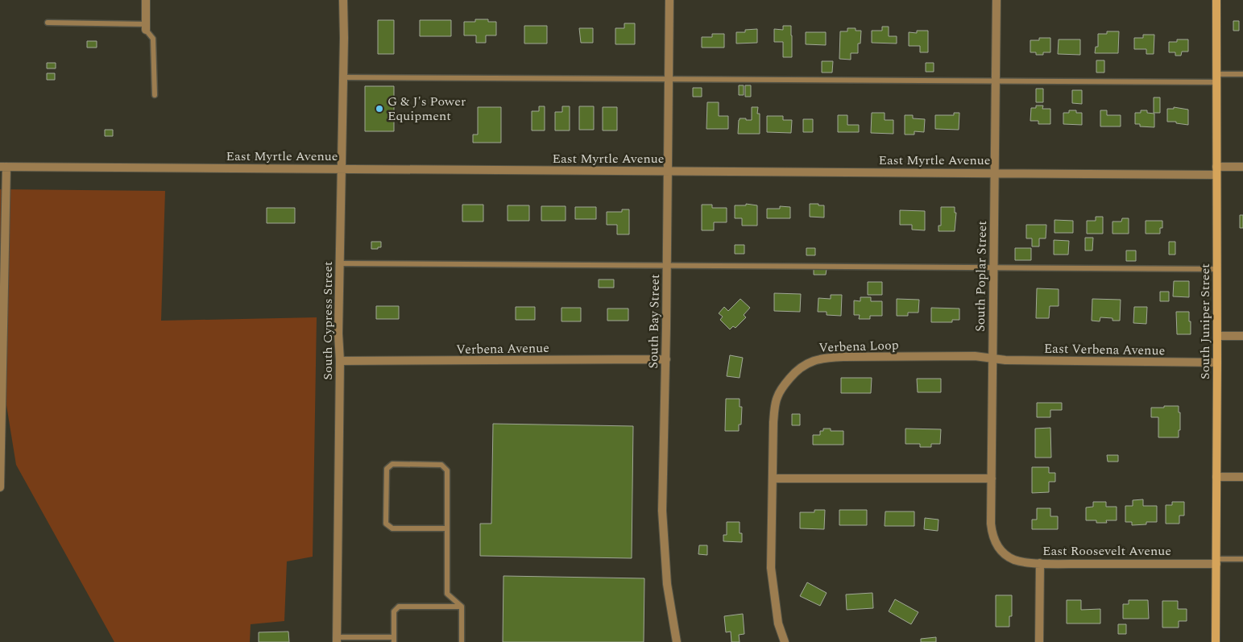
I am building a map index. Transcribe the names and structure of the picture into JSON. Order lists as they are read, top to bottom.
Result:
{
  "streets": {
    "street": [
      "East Myrtle Avenue",
      "South Poplar Street",
      "South Cypress Street",
      "South Bay Street",
      "South Juniper Street",
      "Verbena Loop",
      "Verbena Avenue",
      "East Verbena Avenue",
      "East Roosevelt Avenue"
    ]
  },
  "crossings": [
    ["East Myrtle Avenue", "South Poplar Street"],
    ["East Myrtle Avenue", "South Cypress Street"],
    ["East Myrtle Avenue", "South Bay Street"],
    ["East Myrtle Avenue", "South Juniper Street"],
    ["South Poplar Street", "Verbena Loop"],
    ["South Poplar Street", "East Verbena Avenue"],
    ["South Poplar Street", "East Roosevelt Avenue"],
    ["South Cypress Street", "Verbena Avenue"],
    ["South Bay Street", "Verbena Avenue"],
    ["South Juniper Street", "East Verbena Avenue"],
    ["South Juniper Street", "East Roosevelt Avenue"],
    ["Verbena Loop", "East Verbena Avenue"]
  ],
  "places": ["G & J's Power Equipment"]
}
